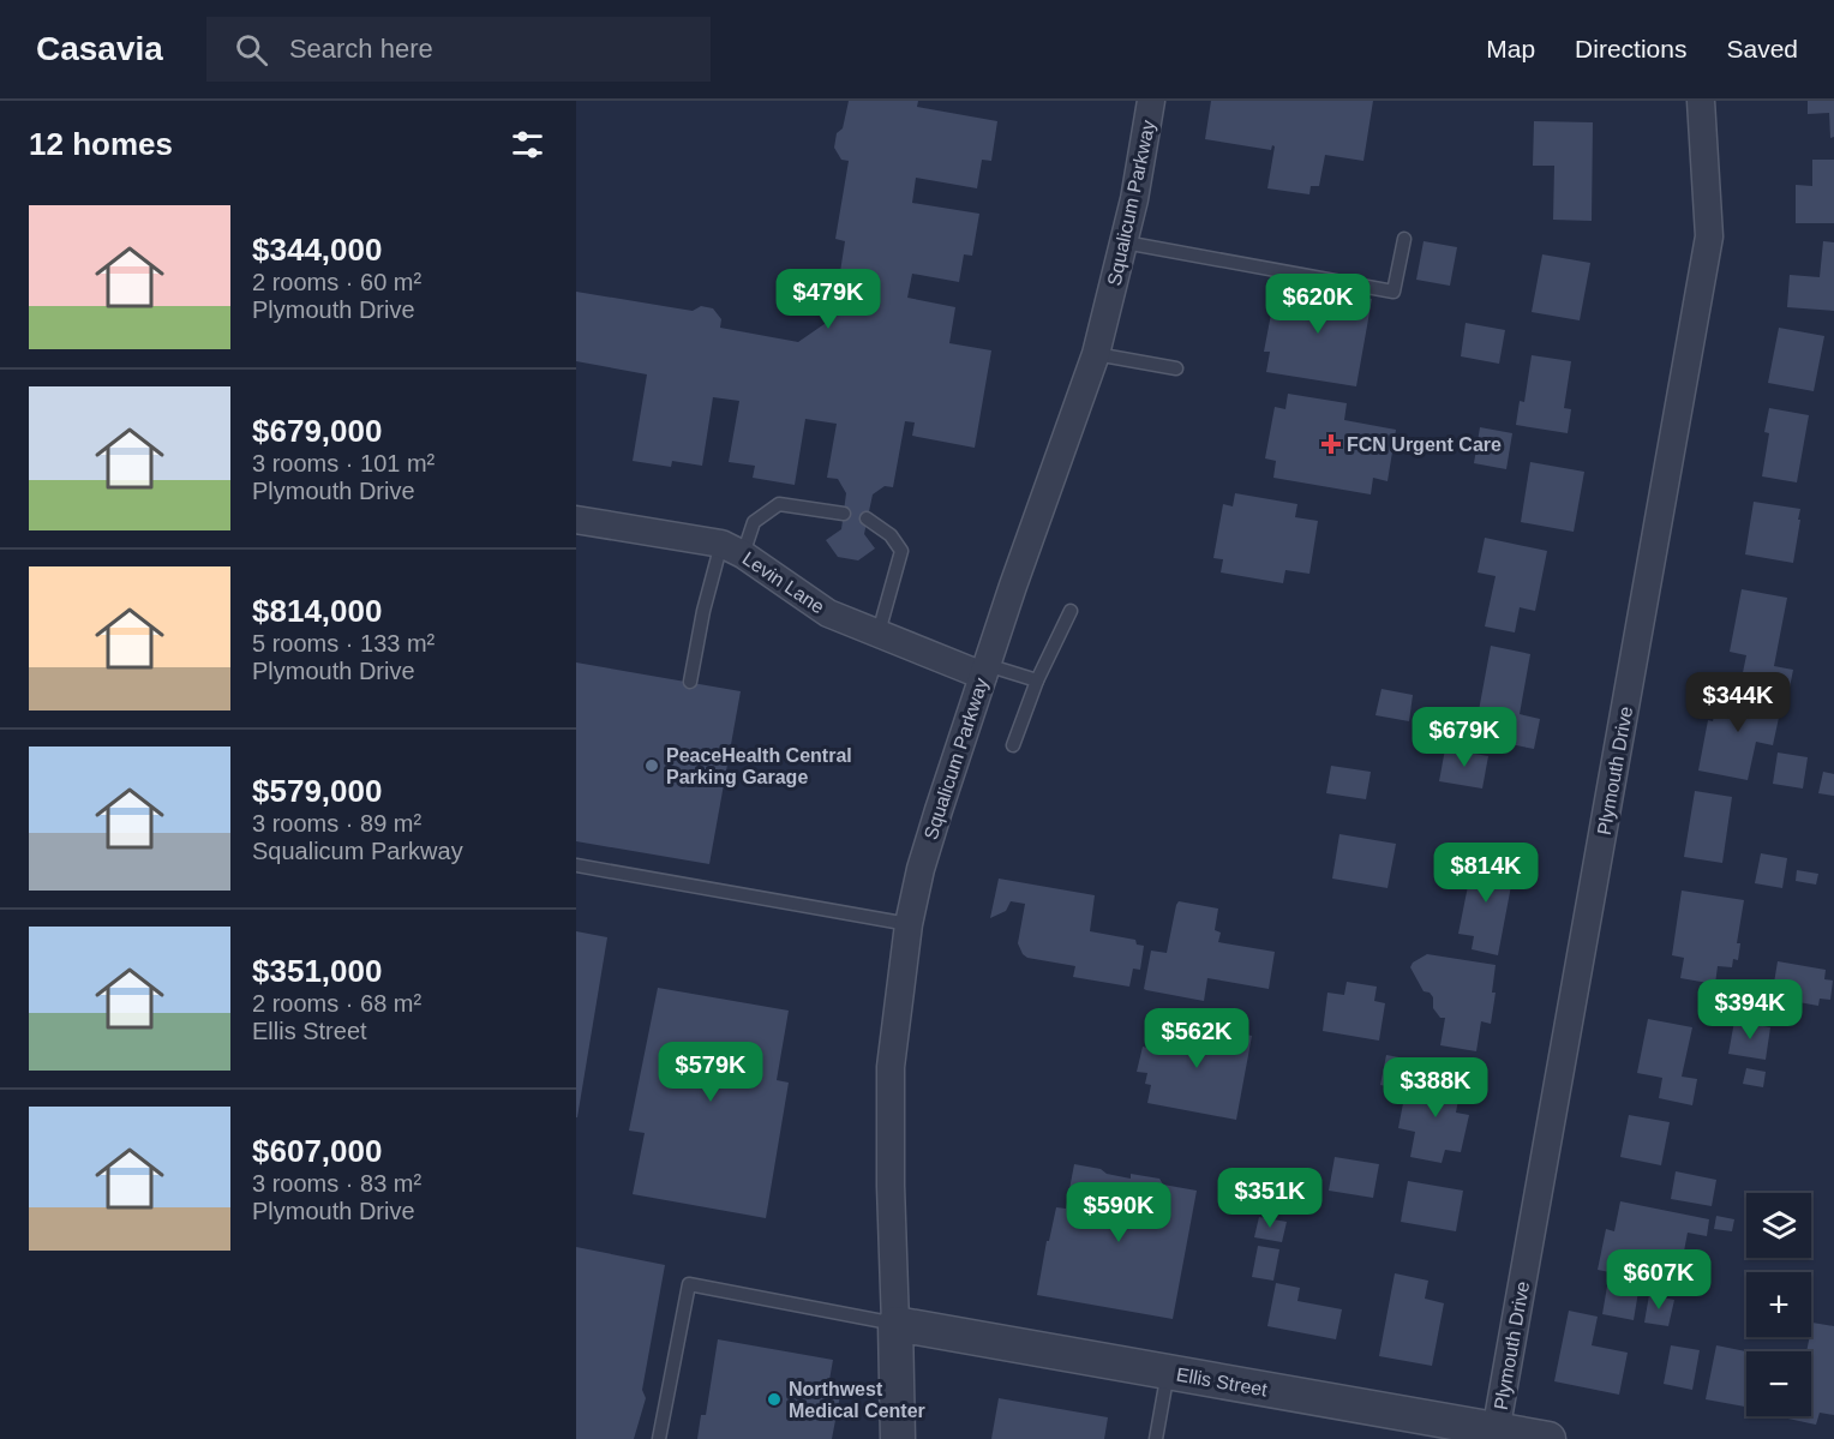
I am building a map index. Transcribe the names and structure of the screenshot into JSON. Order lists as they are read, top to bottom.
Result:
{
  "streets": {
    "street": [
      "Squalicum Parkway",
      "Levin Lane",
      "Plymouth Drive",
      "Ellis Street"
    ]
  },
  "crossings": [
    ["Squalicum Parkway", "Levin Lane"],
    ["Squalicum Parkway", "Ellis Street"],
    ["Plymouth Drive", "Ellis Street"]
  ],
  "places": {
    "health": ["FCN Urgent Care"],
    "other": ["PeaceHealth Central Parking Garage", "Northwest Medical Center"]
  },
  "page": {
    "header": "Casavia",
    "search": "Search here",
    "nav": ["Map", "Directions", "Saved"],
    "heading": "12 homes",
    "list": [
      {
        "name": "$344,000",
        "note": "2 rooms · 60 m² · Plymouth Drive"
      },
      {
        "name": "$679,000",
        "note": "3 rooms · 101 m² · Plymouth Drive"
      },
      {
        "name": "$814,000",
        "note": "5 rooms · 133 m² · Plymouth Drive"
      },
      {
        "name": "$579,000",
        "note": "3 rooms · 89 m² · Squalicum Parkway"
      },
      {
        "name": "$351,000",
        "note": "2 rooms · 68 m² · Ellis Street"
      },
      {
        "name": "$607,000",
        "note": "3 rooms · 83 m² · Plymouth Drive"
      }
    ],
    "price": [
      "$479K",
      "$620K",
      "$344K",
      "$679K",
      "$814K",
      "$394K",
      "$562K",
      "$579K",
      "$388K",
      "$351K",
      "$590K",
      "$607K"
    ],
    "map_buttons": ["+", "−"]
  }
}
